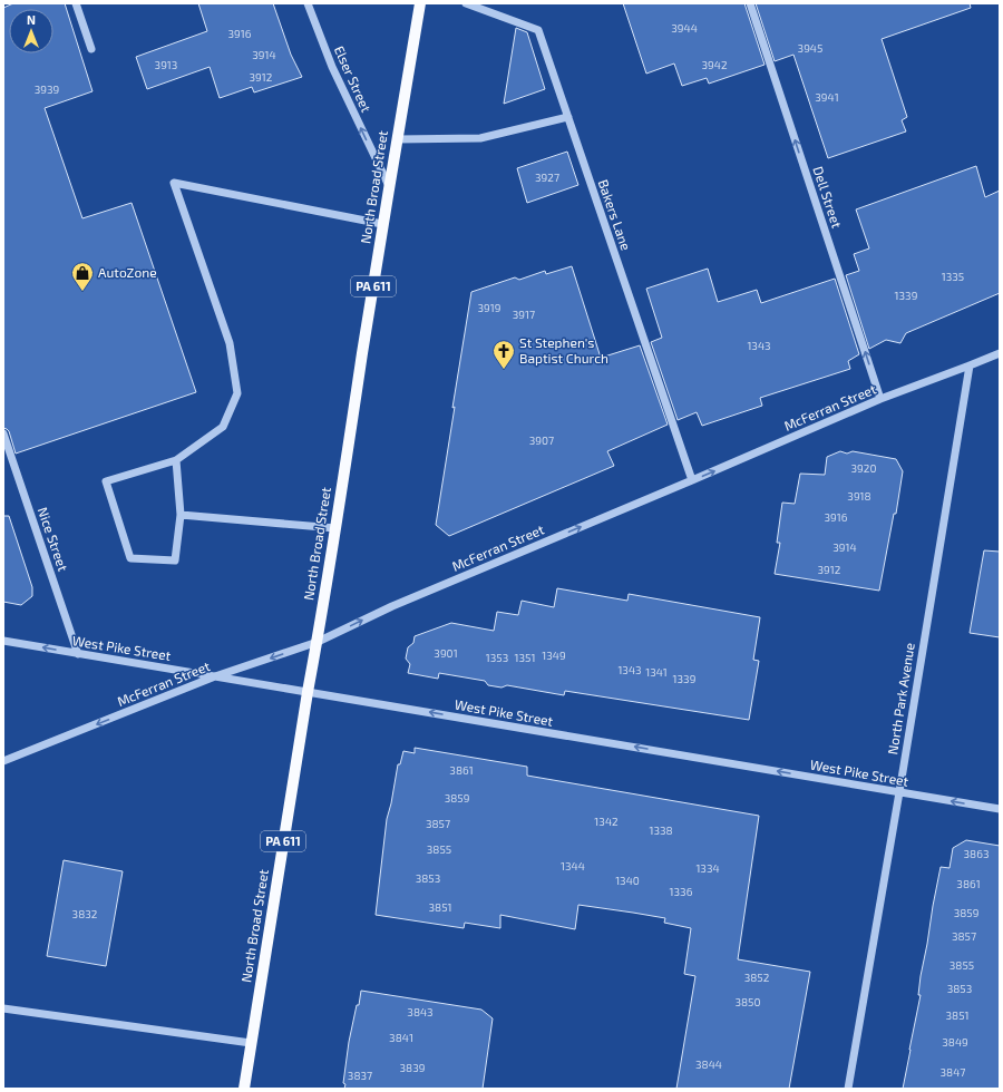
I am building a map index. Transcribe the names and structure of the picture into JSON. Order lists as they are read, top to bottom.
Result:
{
  "streets": {
    "main road": ["North Broad Street", "PA 611"],
    "street": [
      "Elser Street",
      "Dell Street",
      "Bakers Lane",
      "McFerran Street",
      "Nice Street",
      "West Pike Street",
      "North Park Avenue"
    ]
  },
  "crossings": [
    ["Elser Street", "North Broad Street"],
    ["North Broad Street", "McFerran Street"],
    ["North Broad Street", "West Pike Street"],
    ["Dell Street", "McFerran Street"],
    ["Bakers Lane", "McFerran Street"],
    ["McFerran Street", "West Pike Street"],
    ["McFerran Street", "North Park Avenue"],
    ["Nice Street", "West Pike Street"],
    ["West Pike Street", "North Park Avenue"]
  ],
  "one_way": ["Elser Street", "Dell Street", "West Pike Street"],
  "places": {
    "shop": ["AutoZone"],
    "church": ["St Stephen's Baptist Church"]
  },
  "house_numbers": [
    "3944",
    "3916",
    "3945",
    "3914",
    "3913",
    "3942",
    "3912",
    "3939",
    "3941",
    "3927",
    "1335",
    "1339",
    "3919",
    "3917",
    "1343",
    "3907",
    "3920",
    "3918",
    "3916",
    "3914",
    "3912",
    "3901",
    "1349",
    "1353",
    "1351",
    "1343",
    "1341",
    "1339",
    "3861",
    "3859",
    "1342",
    "3857",
    "1338",
    "3855",
    "3863",
    "1344",
    "1334",
    "3853",
    "1340",
    "3861",
    "1336",
    "3851",
    "3859",
    "3832",
    "3857",
    "3855",
    "3852",
    "3853",
    "3850",
    "3843",
    "3851",
    "3841",
    "3849",
    "3844",
    "3839",
    "3847",
    "3837"
  ],
  "north": "top"
}
